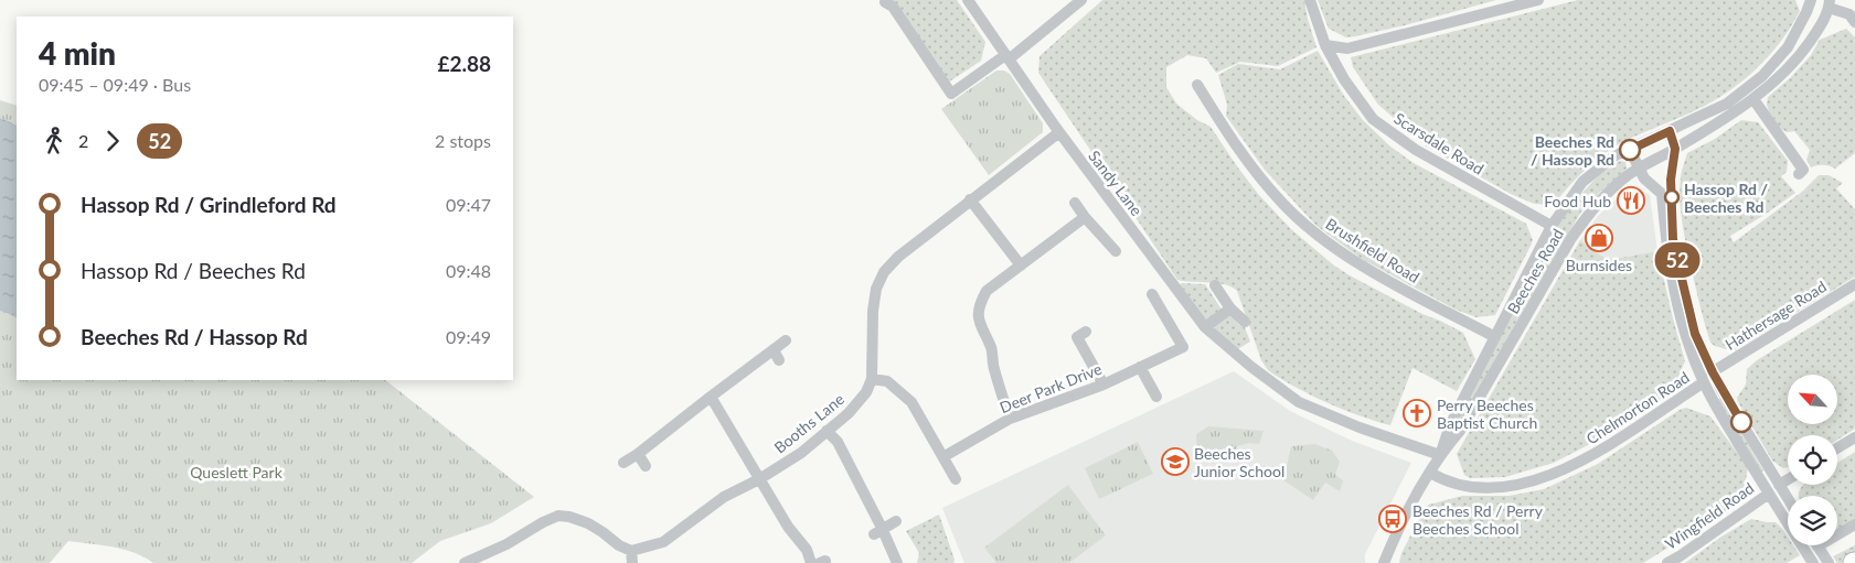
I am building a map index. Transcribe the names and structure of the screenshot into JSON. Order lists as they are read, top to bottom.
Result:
{
  "streets": {
    "street": [
      "Scarsdale Road",
      "Sandy Lane",
      "Brushfield Road",
      "Beeches Road",
      "Hathersage Road",
      "Deer Park Drive",
      "Chelmorton Road",
      "Booths Lane",
      "Wingfield Road"
    ]
  },
  "crossings": [
    ["Scarsdale Road", "Beeches Road"],
    ["Sandy Lane", "Beeches Road"],
    ["Brushfield Road", "Beeches Road"],
    ["Beeches Road", "Chelmorton Road"]
  ],
  "parks": ["Queslett Park"],
  "places": {
    "other": ["Beeches Rd / Hassop Rd", "Hassop Rd / Beeches Rd"],
    "restaurant": ["Food Hub"],
    "shop": ["Burnsides"],
    "church": ["Perry Beeches Baptist Church"],
    "school or university": ["Beeches Junior School"],
    "bus stop": ["Beeches Rd / Perry Beeches School"]
  },
  "lines": ["bus line 52"],
  "north": "top left",
  "page": {
    "on_map": "52",
    "heading": ["4 min", "09:45 – 09:49 · Bus", "£2.88"],
    "legs": ["2", "52", "2 stops"],
    "list": [
      {
        "name": "Hassop Rd / Grindleford Rd",
        "value": "09:47"
      },
      {
        "name": "Hassop Rd / Beeches Rd",
        "value": "09:48"
      },
      {
        "name": "Beeches Rd / Hassop Rd",
        "value": "09:49"
      }
    ]
  }
}
